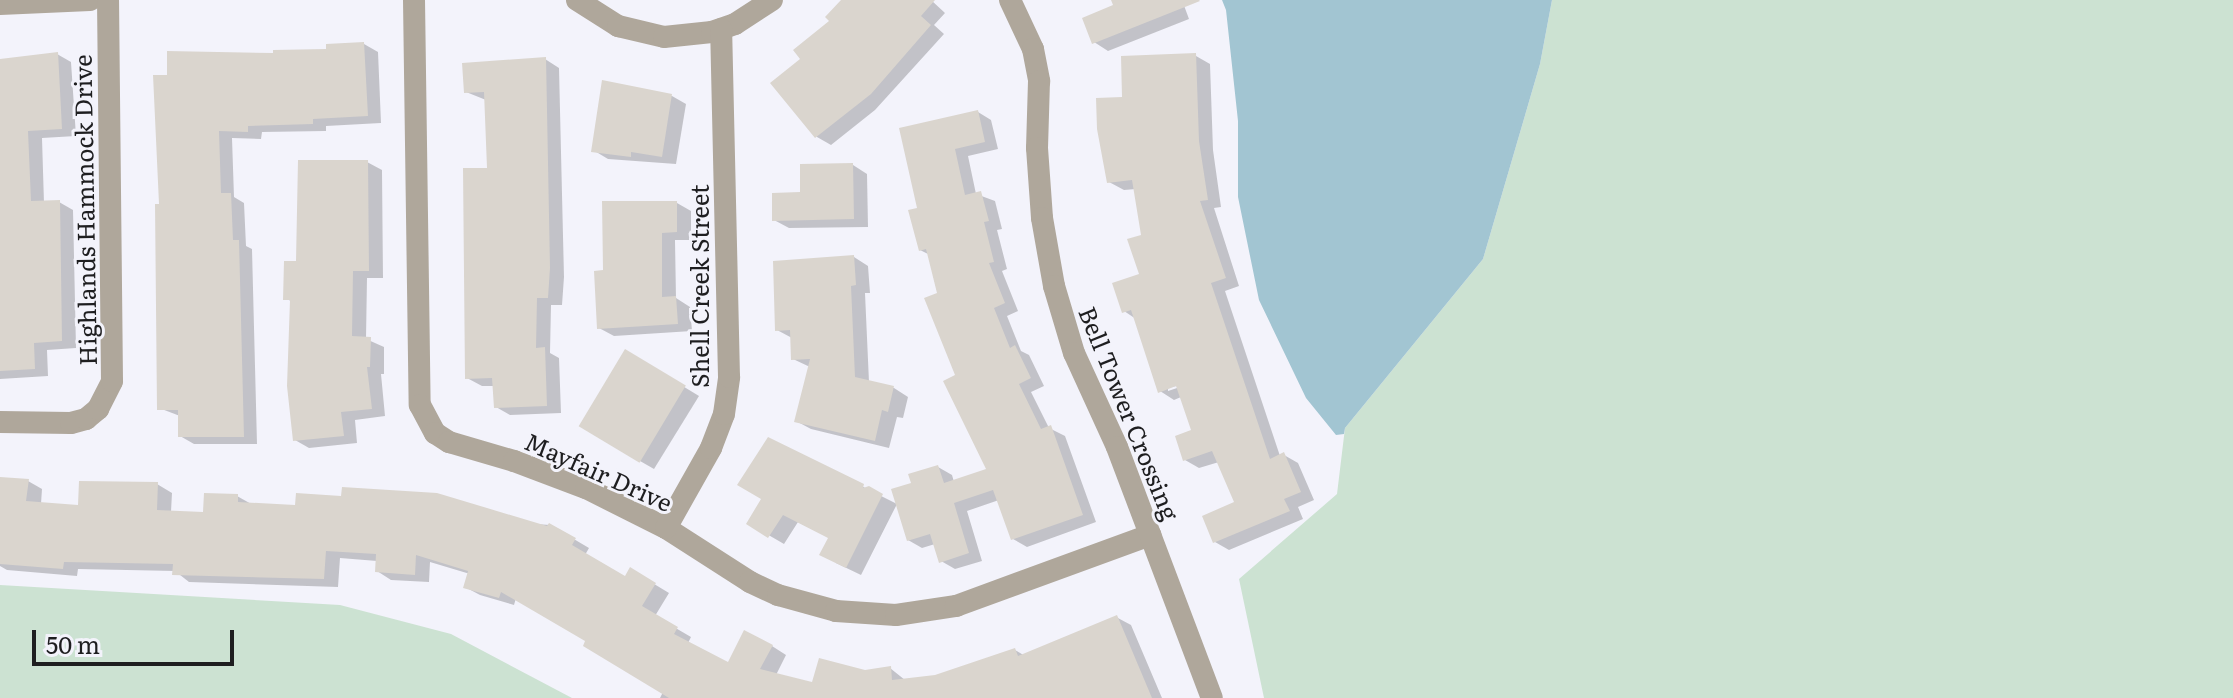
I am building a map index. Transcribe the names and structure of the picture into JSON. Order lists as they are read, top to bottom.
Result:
{
  "streets": {
    "street": [
      "Highlands Hammock Drive",
      "Shell Creek Street",
      "Bell Tower Crossing",
      "Mayfair Drive"
    ]
  },
  "crossings": [
    ["Shell Creek Street", "Mayfair Drive"],
    ["Bell Tower Crossing", "Mayfair Drive"]
  ],
  "scale_bar": "50 m"
}
